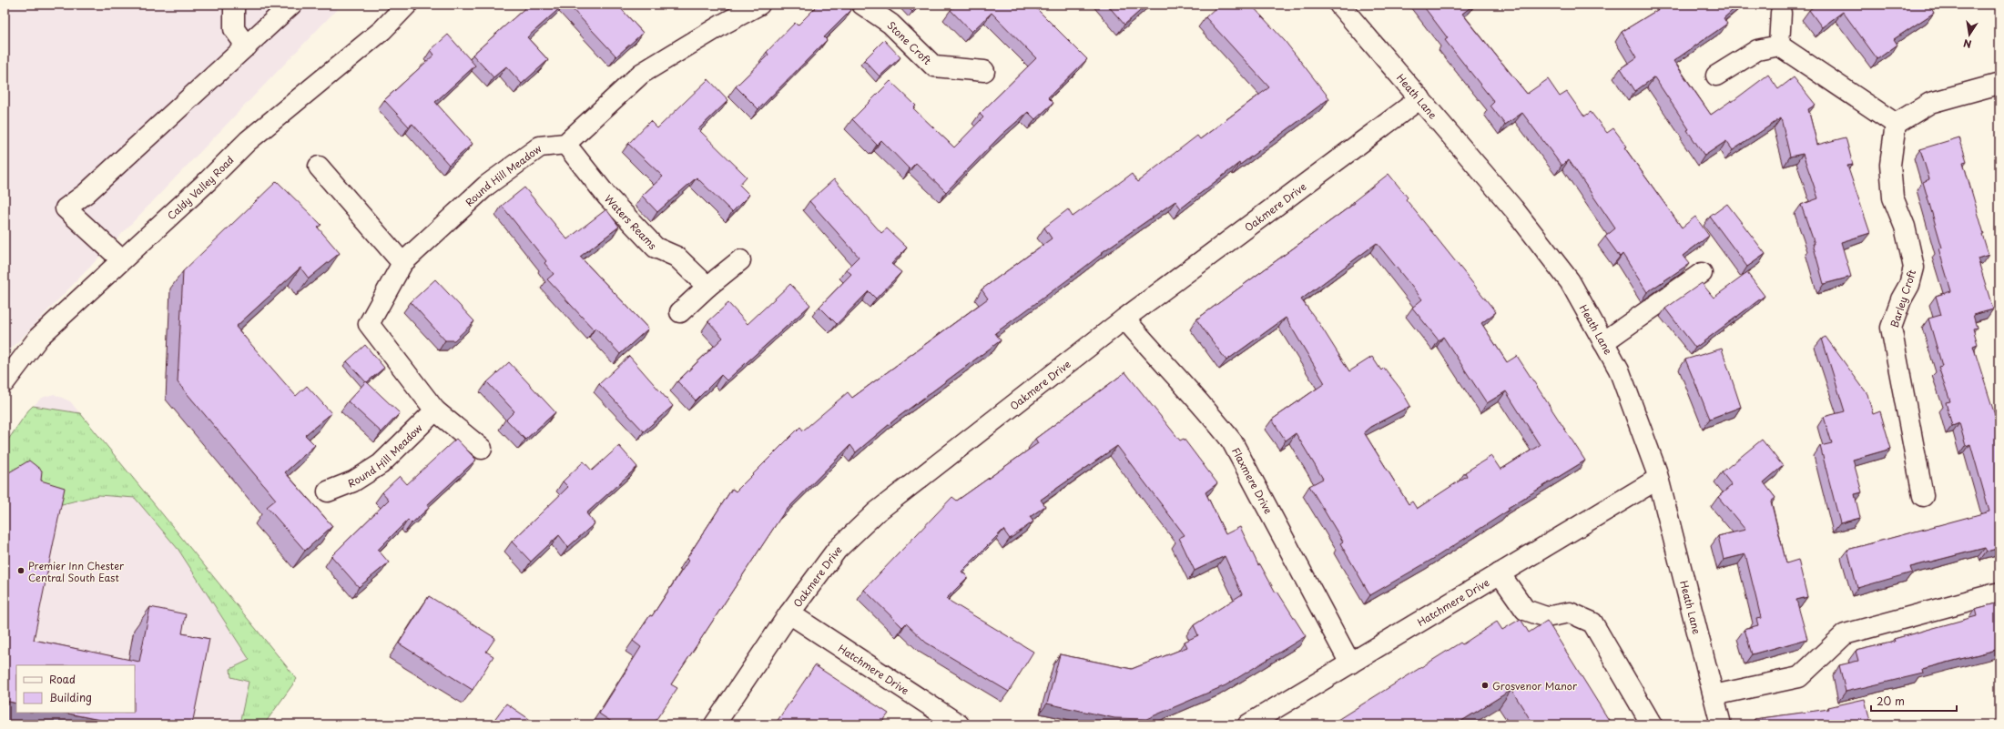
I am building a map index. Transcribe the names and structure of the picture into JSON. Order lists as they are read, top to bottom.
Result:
{
  "streets": {
    "street": [
      "Stone Croft",
      "Heath Lane",
      "Round Hill Meadow",
      "Caldy Valley Road",
      "Oakmere Drive",
      "Waters Reams",
      "Barley Croft",
      "Flaxmere Drive",
      "Hatchmere Drive"
    ]
  },
  "crossings": [
    ["Heath Lane", "Oakmere Drive"],
    ["Heath Lane", "Hatchmere Drive"],
    ["Round Hill Meadow", "Waters Reams"],
    ["Oakmere Drive", "Flaxmere Drive"],
    ["Oakmere Drive", "Hatchmere Drive"],
    ["Flaxmere Drive", "Hatchmere Drive"]
  ],
  "places": ["Premier Inn Chester Central South East", "Grosvenor Manor"],
  "legend": ["Road", "Building"],
  "scale_bar": "20 m",
  "north": "bottom"
}
